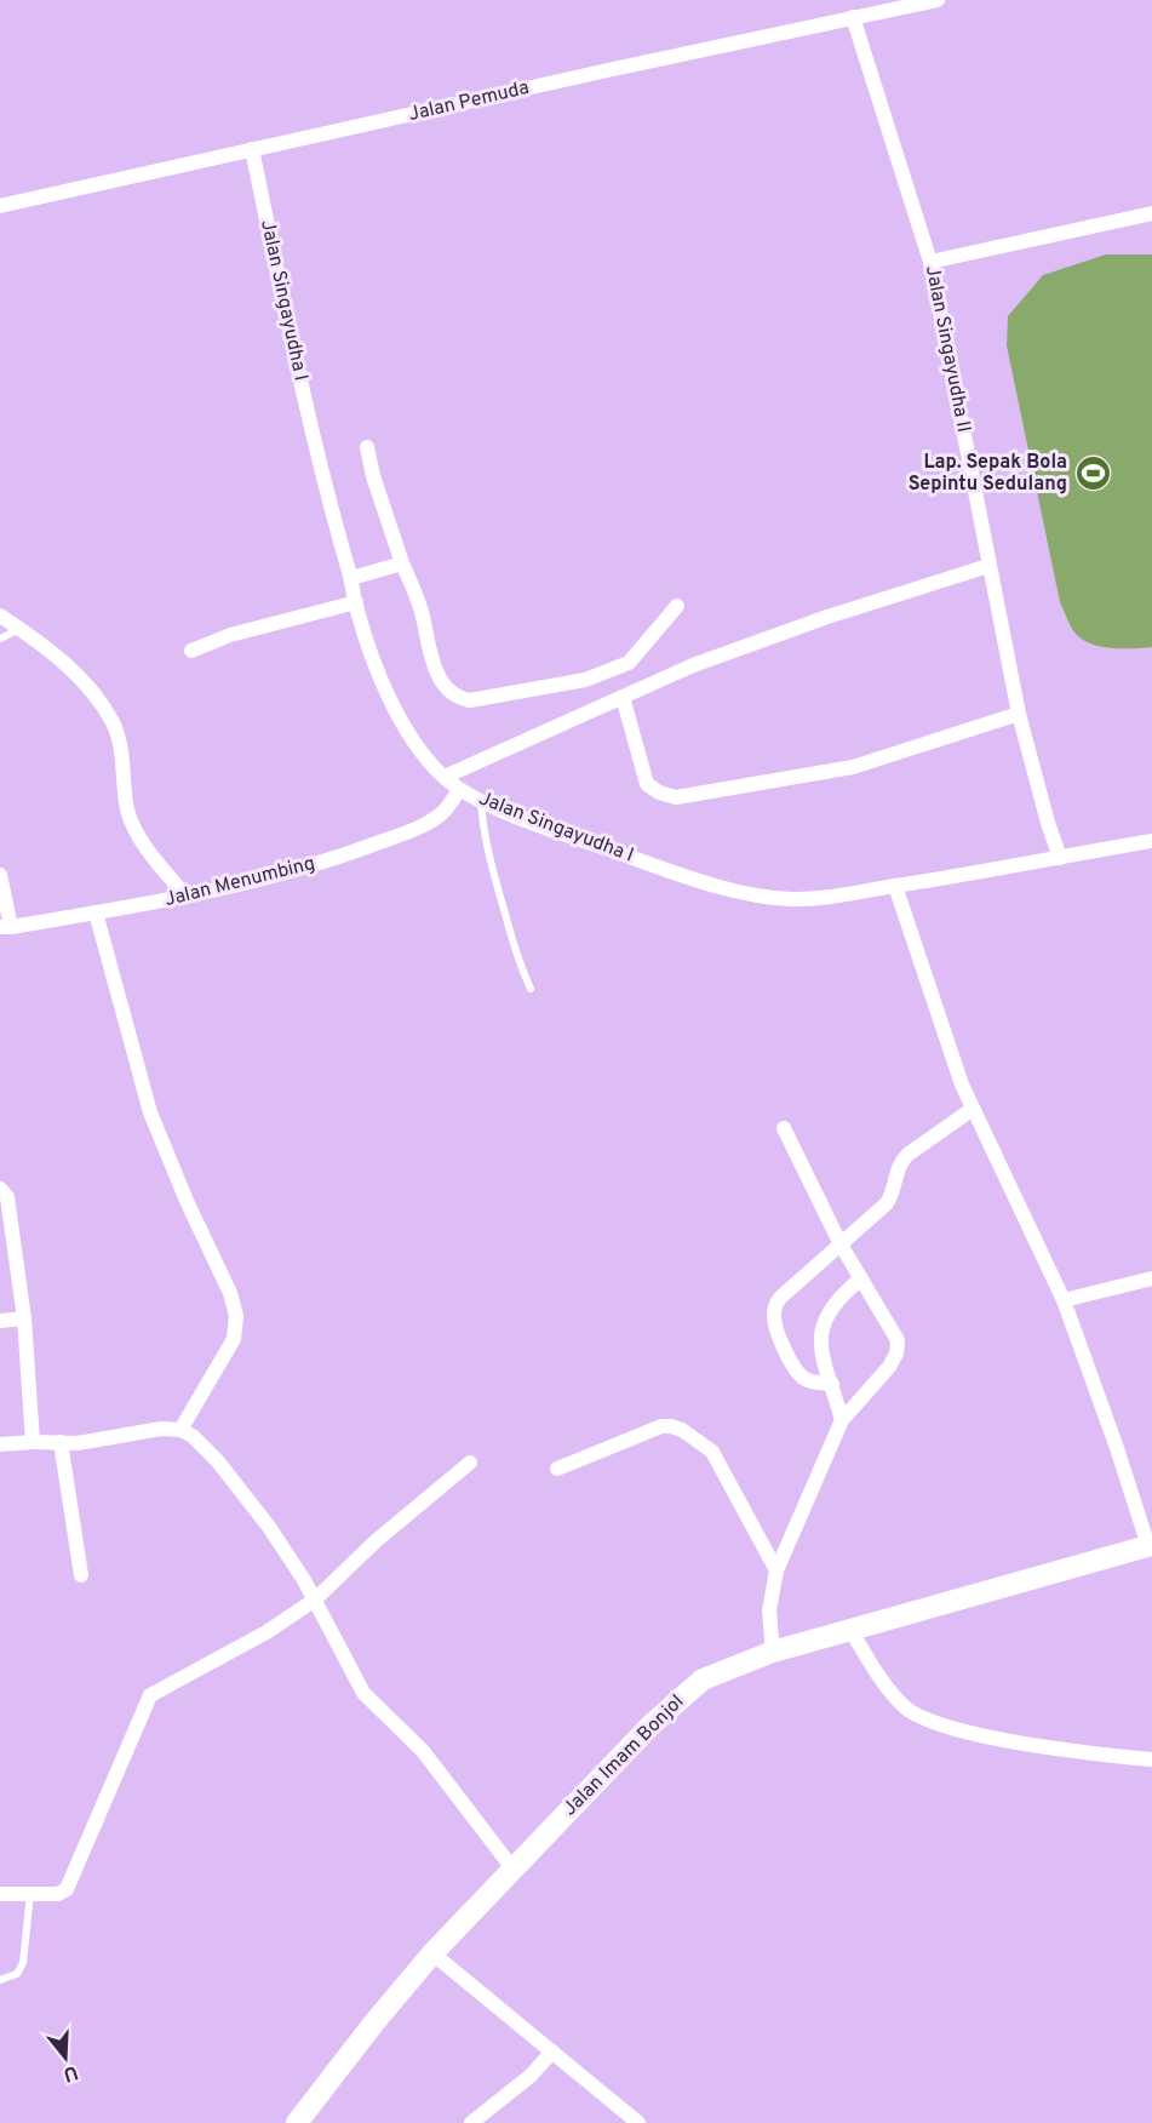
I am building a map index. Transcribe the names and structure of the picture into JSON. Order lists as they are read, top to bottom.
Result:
{
  "streets": {
    "main road": ["Jalan Imam Bonjol"],
    "street": [
      "Jalan Pemuda",
      "Jalan Singayudha I",
      "Jalan Singayudha II",
      "Jalan Menumbing"
    ]
  },
  "crossings": [
    ["Jalan Pemuda", "Jalan Singayudha I"],
    ["Jalan Pemuda", "Jalan Singayudha II"],
    ["Jalan Singayudha I", "Jalan Singayudha II"],
    ["Jalan Singayudha I", "Jalan Menumbing"]
  ],
  "places": {
    "sports": ["Lap. Sepak Bola Sepintu Sedulang"]
  },
  "north": "bottom"
}
